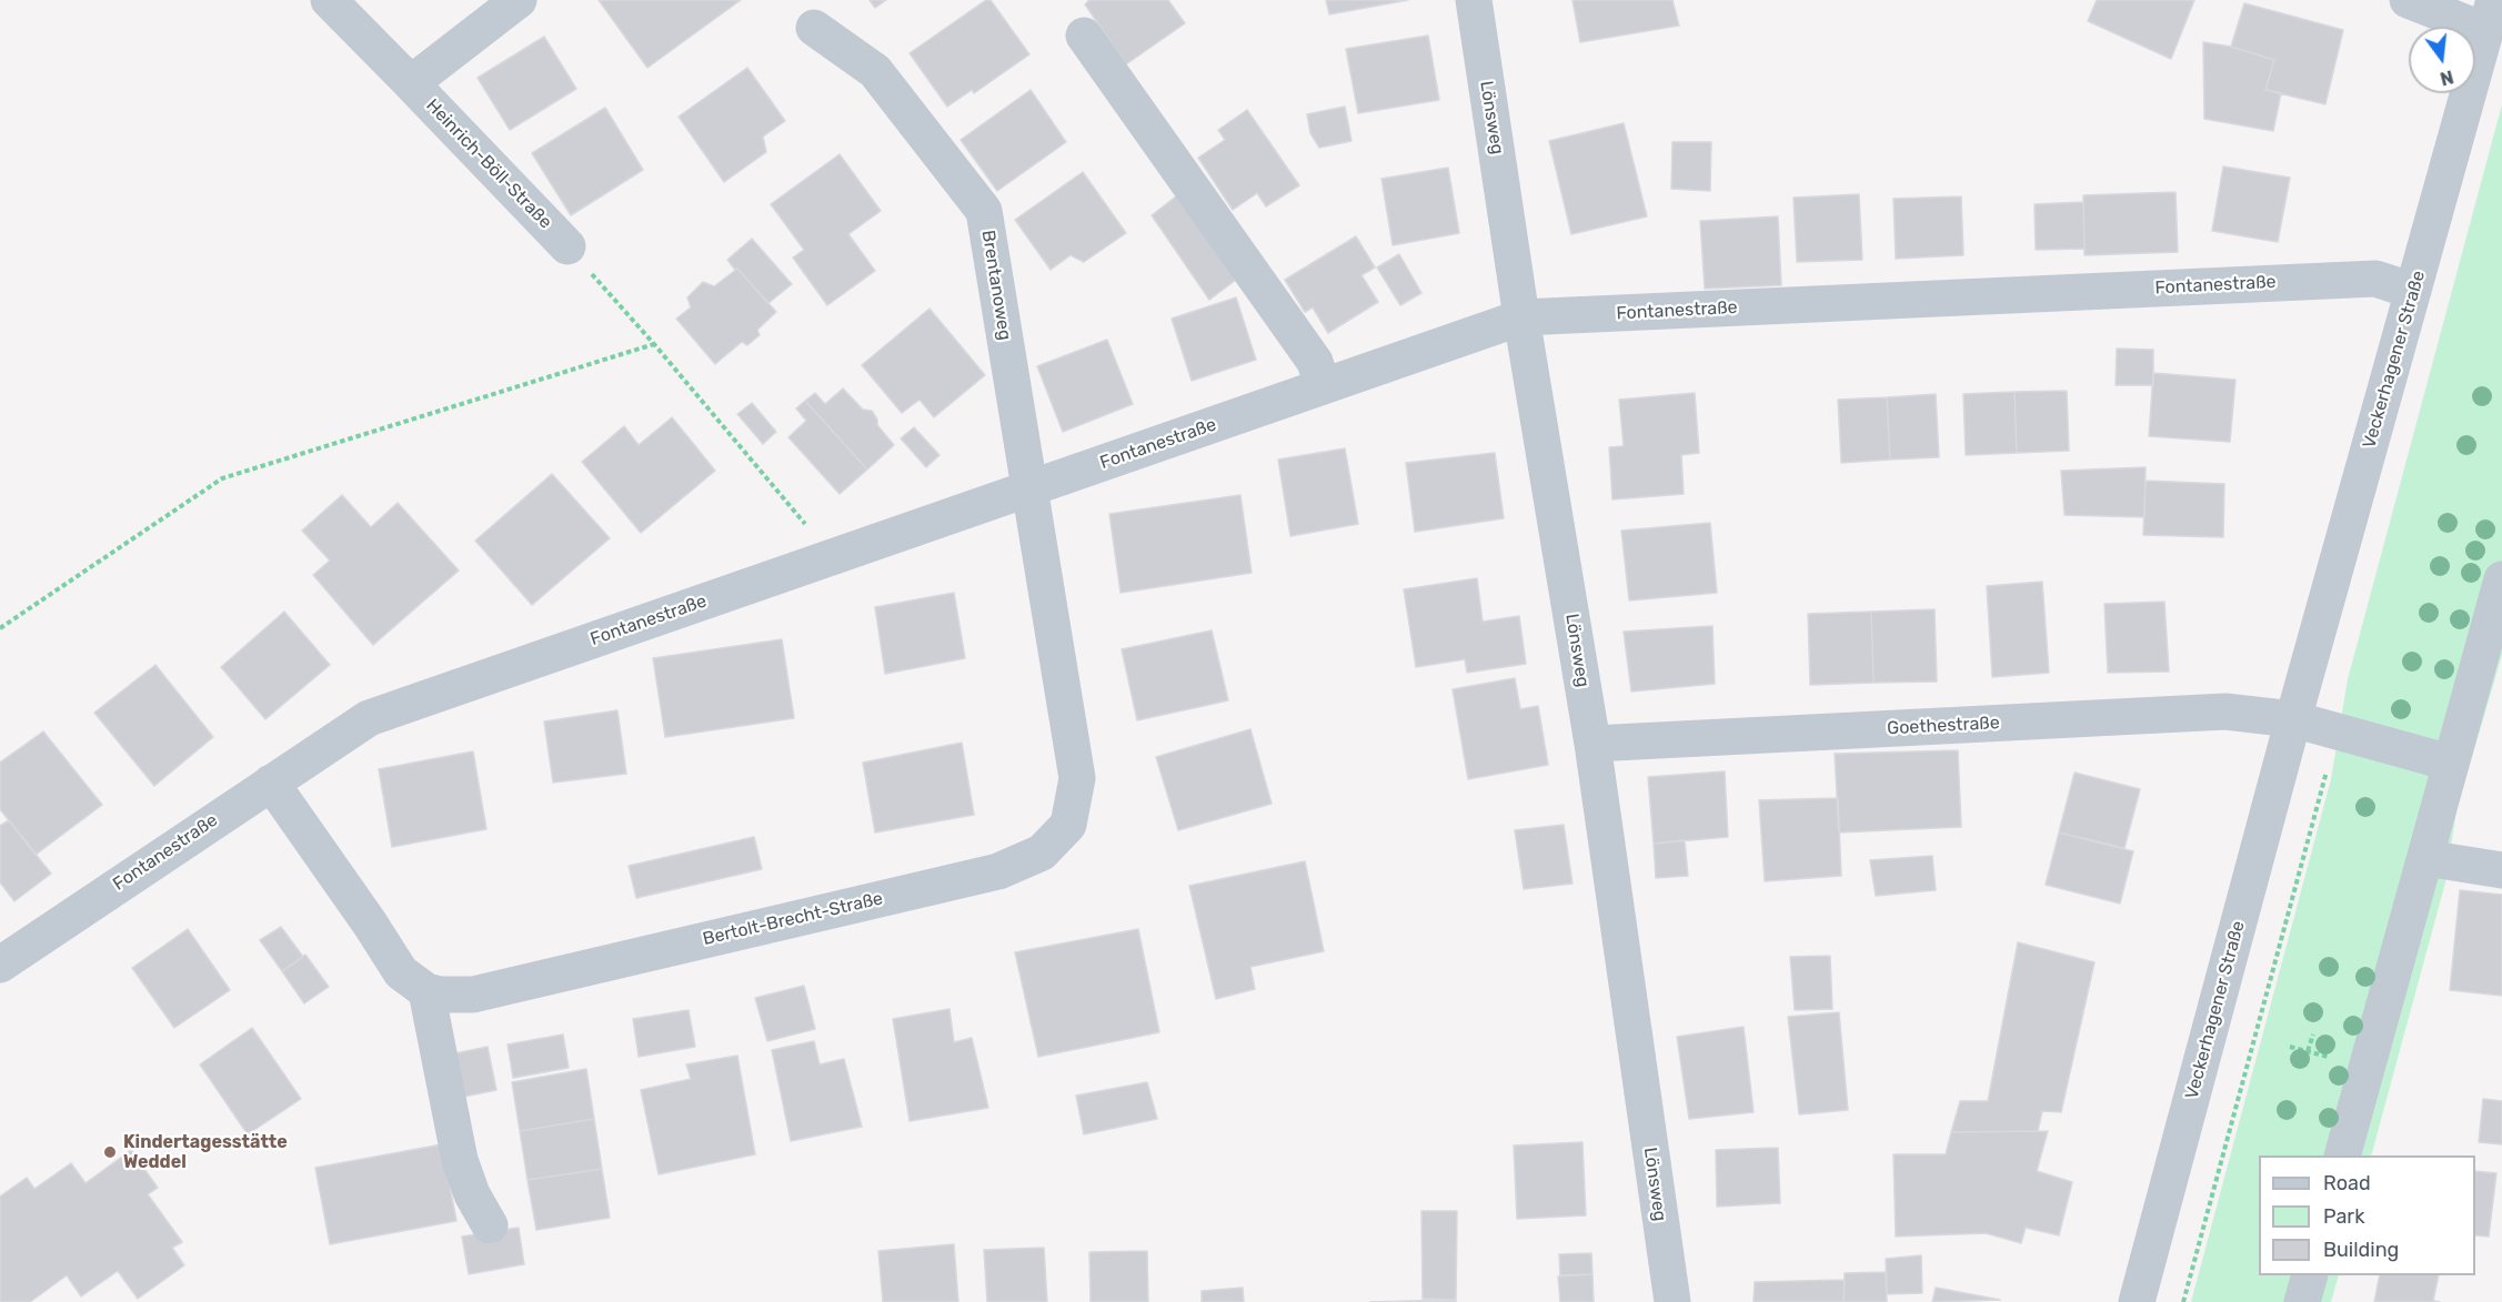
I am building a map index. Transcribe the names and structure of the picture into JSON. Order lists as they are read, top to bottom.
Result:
{
  "streets": {
    "street": [
      "Lönsweg",
      "Heinrich-Böll-Straße",
      "Brentanoweg",
      "Fontanestraße",
      "Veckerhagener Straße",
      "Goethestraße",
      "Bertolt-Brecht-Straße"
    ]
  },
  "crossings": [
    ["Lönsweg", "Fontanestraße"],
    ["Lönsweg", "Goethestraße"],
    ["Brentanoweg", "Fontanestraße"],
    ["Brentanoweg", "Bertolt-Brecht-Straße"],
    ["Fontanestraße", "Veckerhagener Straße"],
    ["Fontanestraße", "Bertolt-Brecht-Straße"],
    ["Veckerhagener Straße", "Goethestraße"]
  ],
  "places": ["Kindertagesstätte Weddel"],
  "legend": ["Road", "Park", "Building"],
  "north": "bottom"
}
